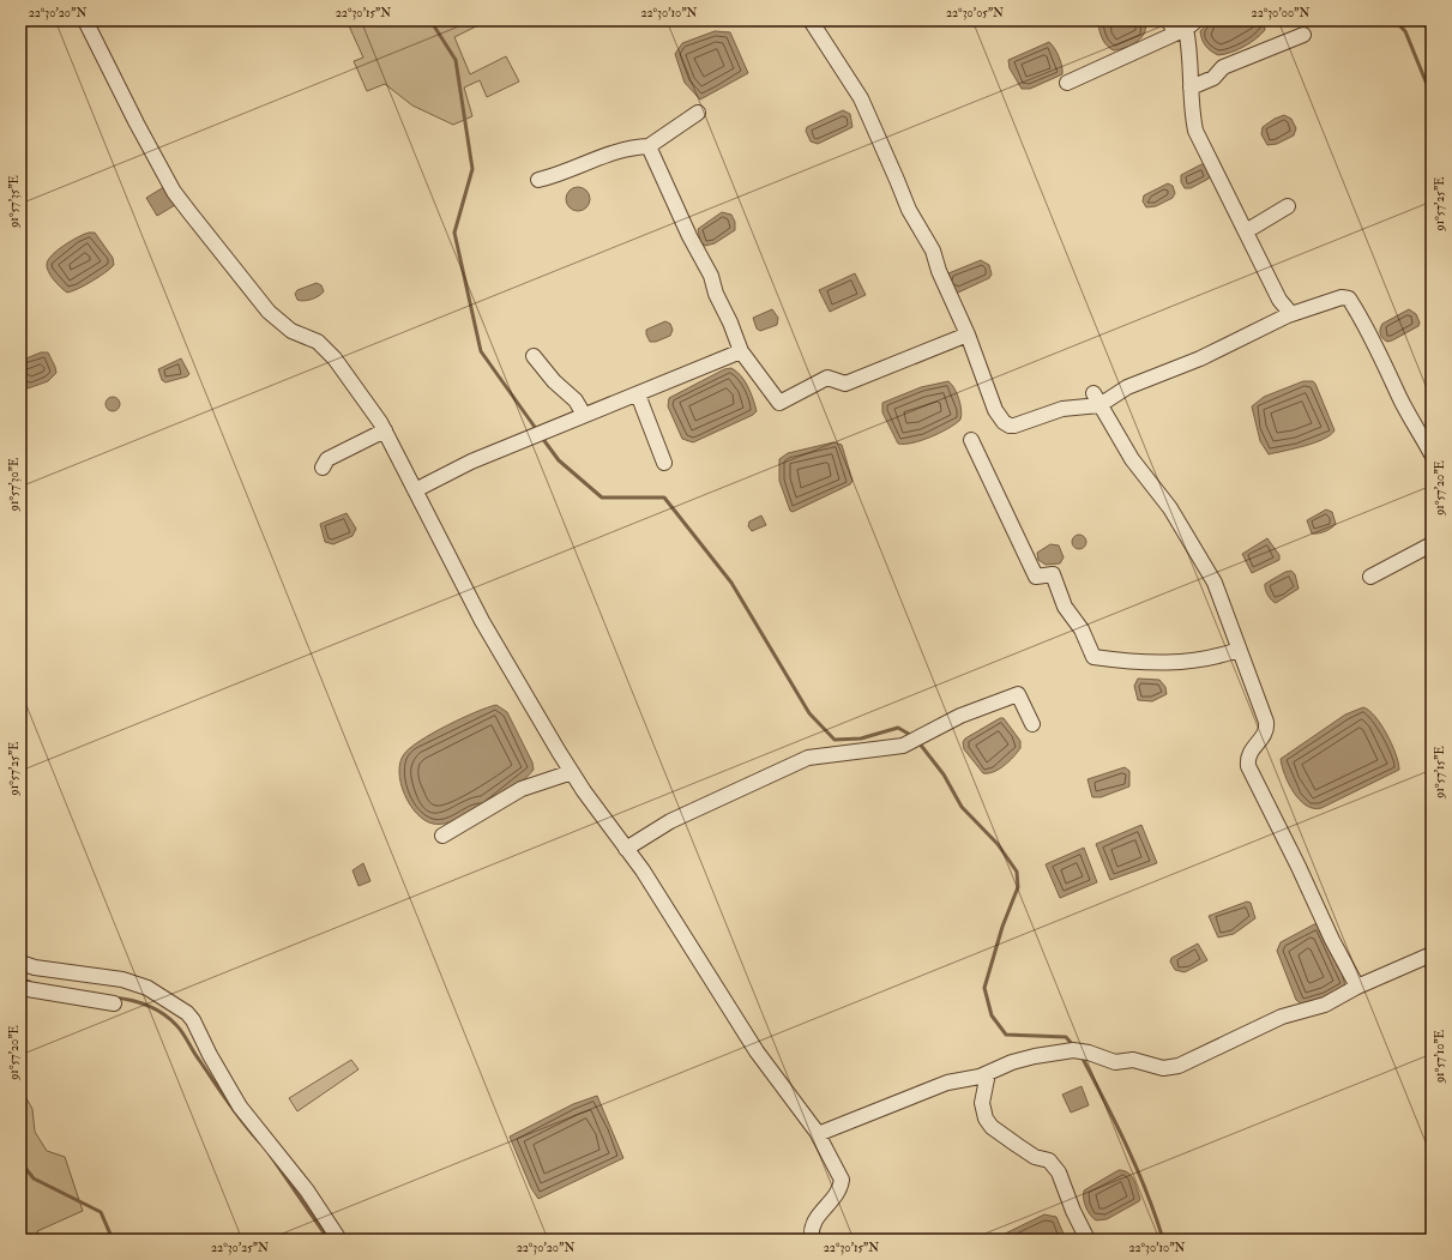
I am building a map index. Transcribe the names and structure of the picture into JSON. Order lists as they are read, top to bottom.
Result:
{
  "coordinates": [
    "22°30'20\"N",
    "22°30'15\"N",
    "22°30'10\"N",
    "22°30'05\"N",
    "22°30'00\"N",
    "91°57'35\"E",
    "91°57'25\"E",
    "91°57'30\"E",
    "91°57'20\"E",
    "91°57'15\"E",
    "91°57'10\"E",
    "22°30'25\"N"
  ]
}
